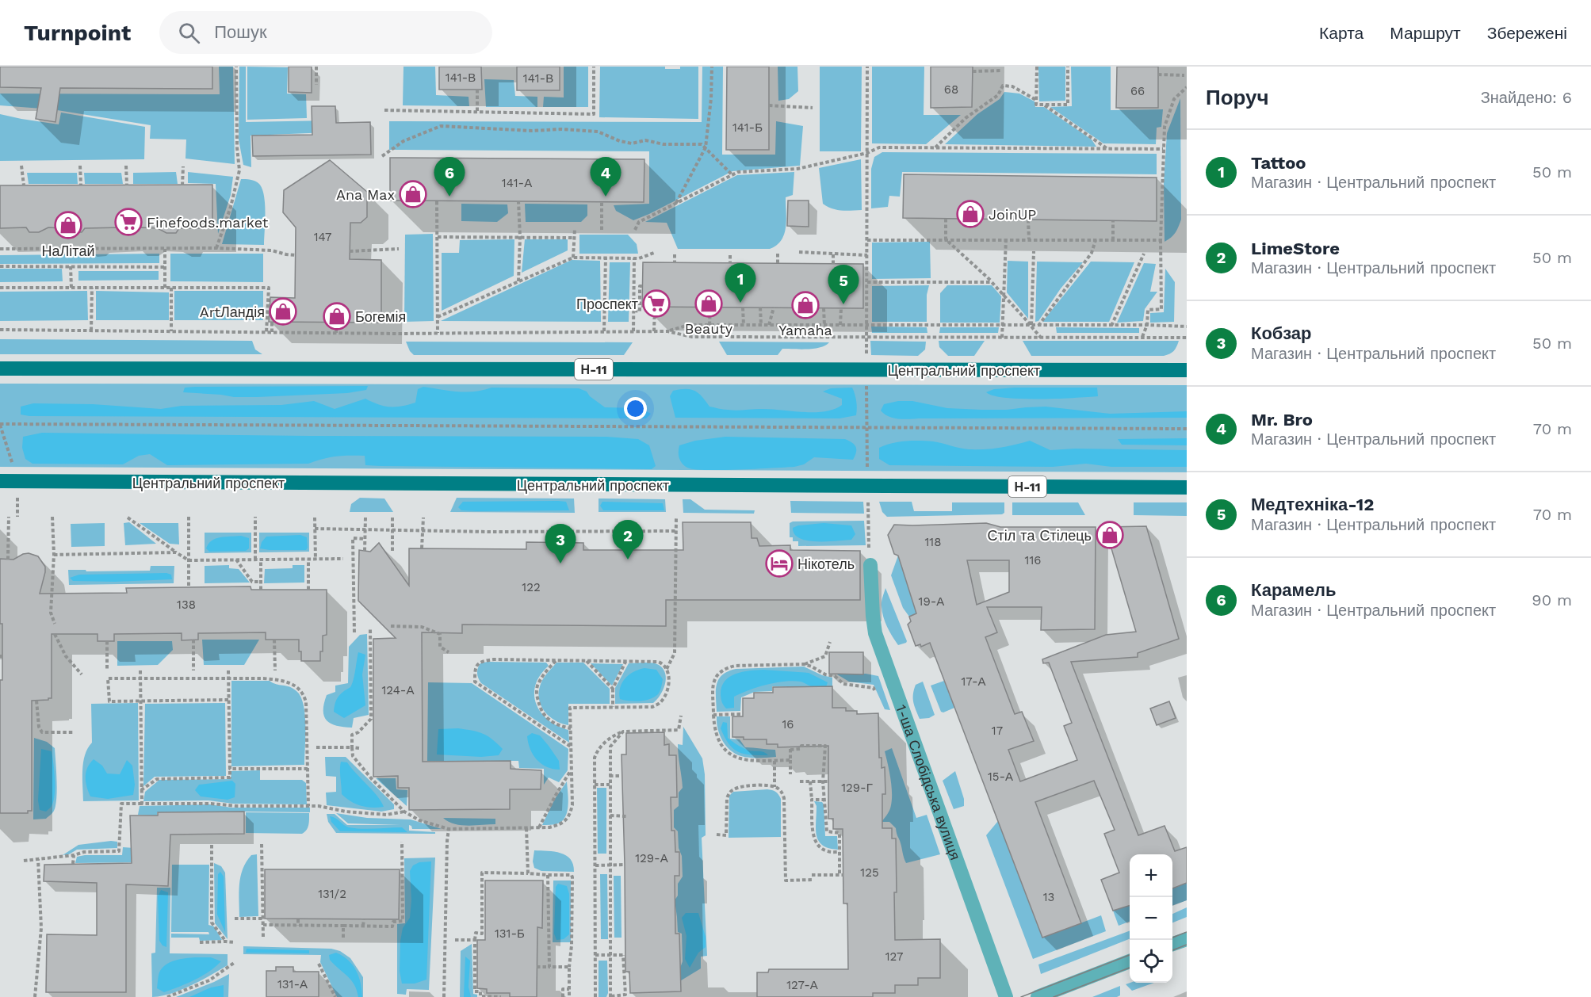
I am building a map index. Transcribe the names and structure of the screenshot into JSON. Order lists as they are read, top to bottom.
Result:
{
  "streets": {
    "main road": ["Н-11", "Центральний проспект"],
    "street": ["1-ша Слобідська вулиця"]
  },
  "places": {
    "shop": [
      "Ana Max",
      "JoinUP",
      "НаЛітай",
      "Beauty",
      "Yamaha",
      "ArtЛандія",
      "Богемія",
      "Стіл та Стілець"
    ],
    "supermarket": ["Finefoods.market", "Проспект"],
    "hotel": ["Нікотель"]
  },
  "house_numbers": [
    "141-В",
    "141-В",
    "68",
    "66",
    "141-Б",
    "141-А",
    "147",
    "118",
    "116",
    "122",
    "19-А",
    "138",
    "17-А",
    "124-А",
    "16",
    "17",
    "15-А",
    "129-Г",
    "129-А",
    "125",
    "131/2",
    "13",
    "131-Б",
    "127",
    "131-А",
    "127-А"
  ],
  "page": {
    "header": "Turnpoint",
    "search": "Пошук",
    "nav": ["Карта", "Маршрут", "Збережені"],
    "heading": ["Поруч", "Знайдено: 6"],
    "list": [
      {
        "mark": "1",
        "name": "Tattoo",
        "note": "Магазин · Центральний проспект",
        "value": "50 m"
      },
      {
        "mark": "2",
        "name": "LimeStore",
        "note": "Магазин · Центральний проспект",
        "value": "50 m"
      },
      {
        "mark": "3",
        "name": "Кобзар",
        "note": "Магазин · Центральний проспект",
        "value": "50 m"
      },
      {
        "mark": "4",
        "name": "Mr. Bro",
        "note": "Магазин · Центральний проспект",
        "value": "70 m"
      },
      {
        "mark": "5",
        "name": "Медтехніка-12",
        "note": "Магазин · Центральний проспект",
        "value": "70 m"
      },
      {
        "mark": "6",
        "name": "Карамель",
        "note": "Магазин · Центральний проспект",
        "value": "90 m"
      }
    ],
    "pins": [
      "4",
      "6",
      "1",
      "5",
      "2",
      "3"
    ],
    "map_buttons": ["+", "−"]
  }
}
